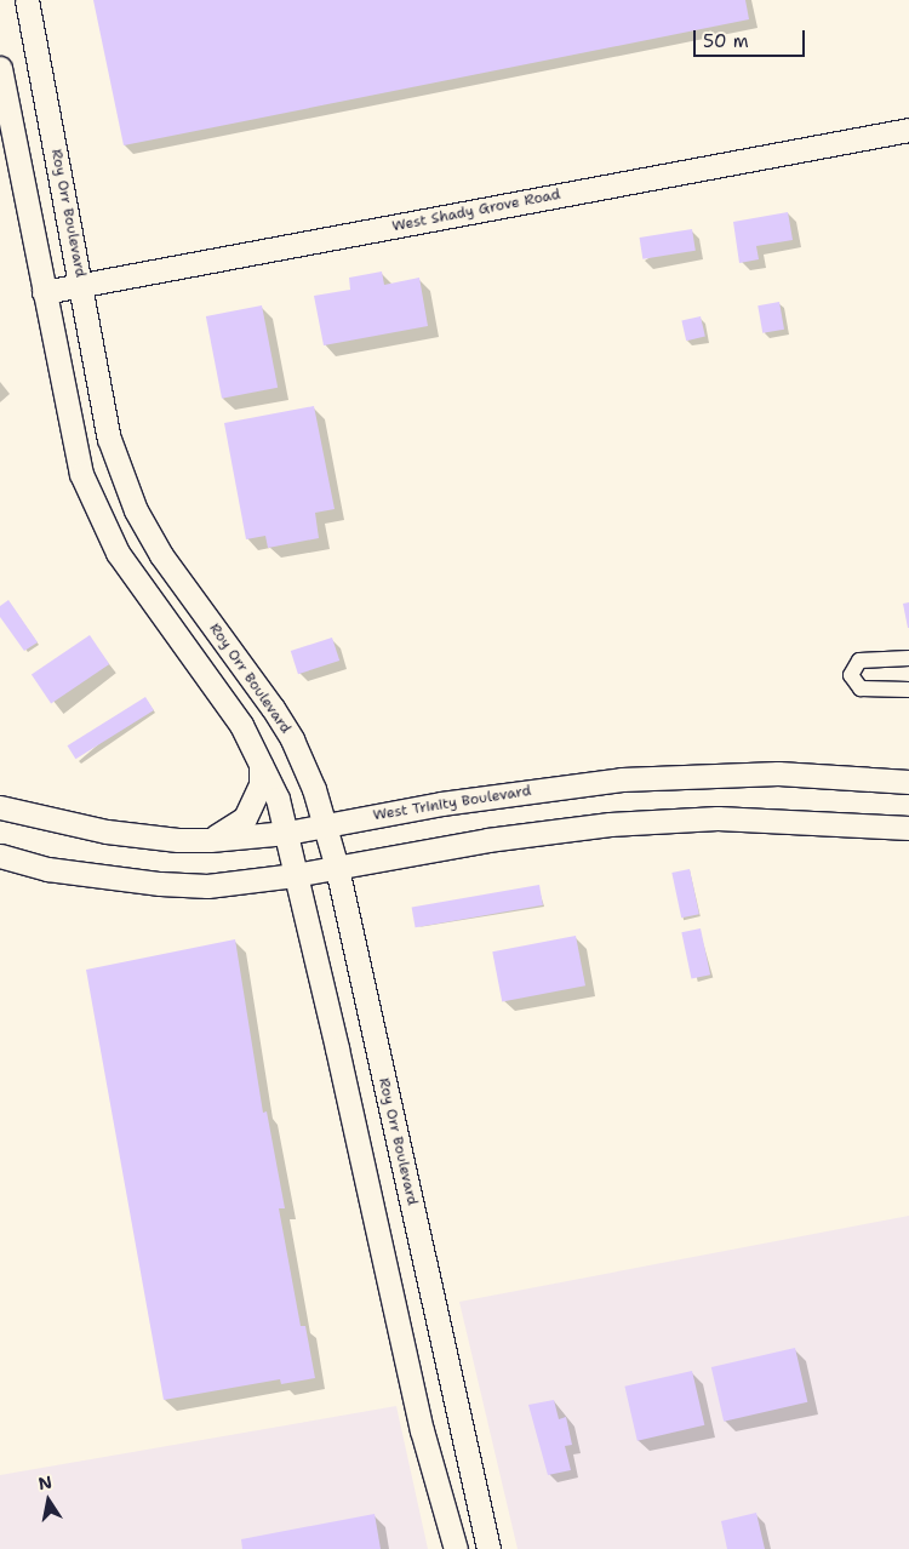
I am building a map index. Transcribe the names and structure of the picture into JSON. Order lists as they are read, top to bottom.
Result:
{
  "streets": {
    "main road": ["West Shady Grove Road", "Roy Orr Boulevard", "West Trinity Boulevard"]
  },
  "crossings": [
    ["West Shady Grove Road", "Roy Orr Boulevard"],
    ["Roy Orr Boulevard", "West Trinity Boulevard"]
  ],
  "scale_bar": "50 m",
  "north": "top"
}
